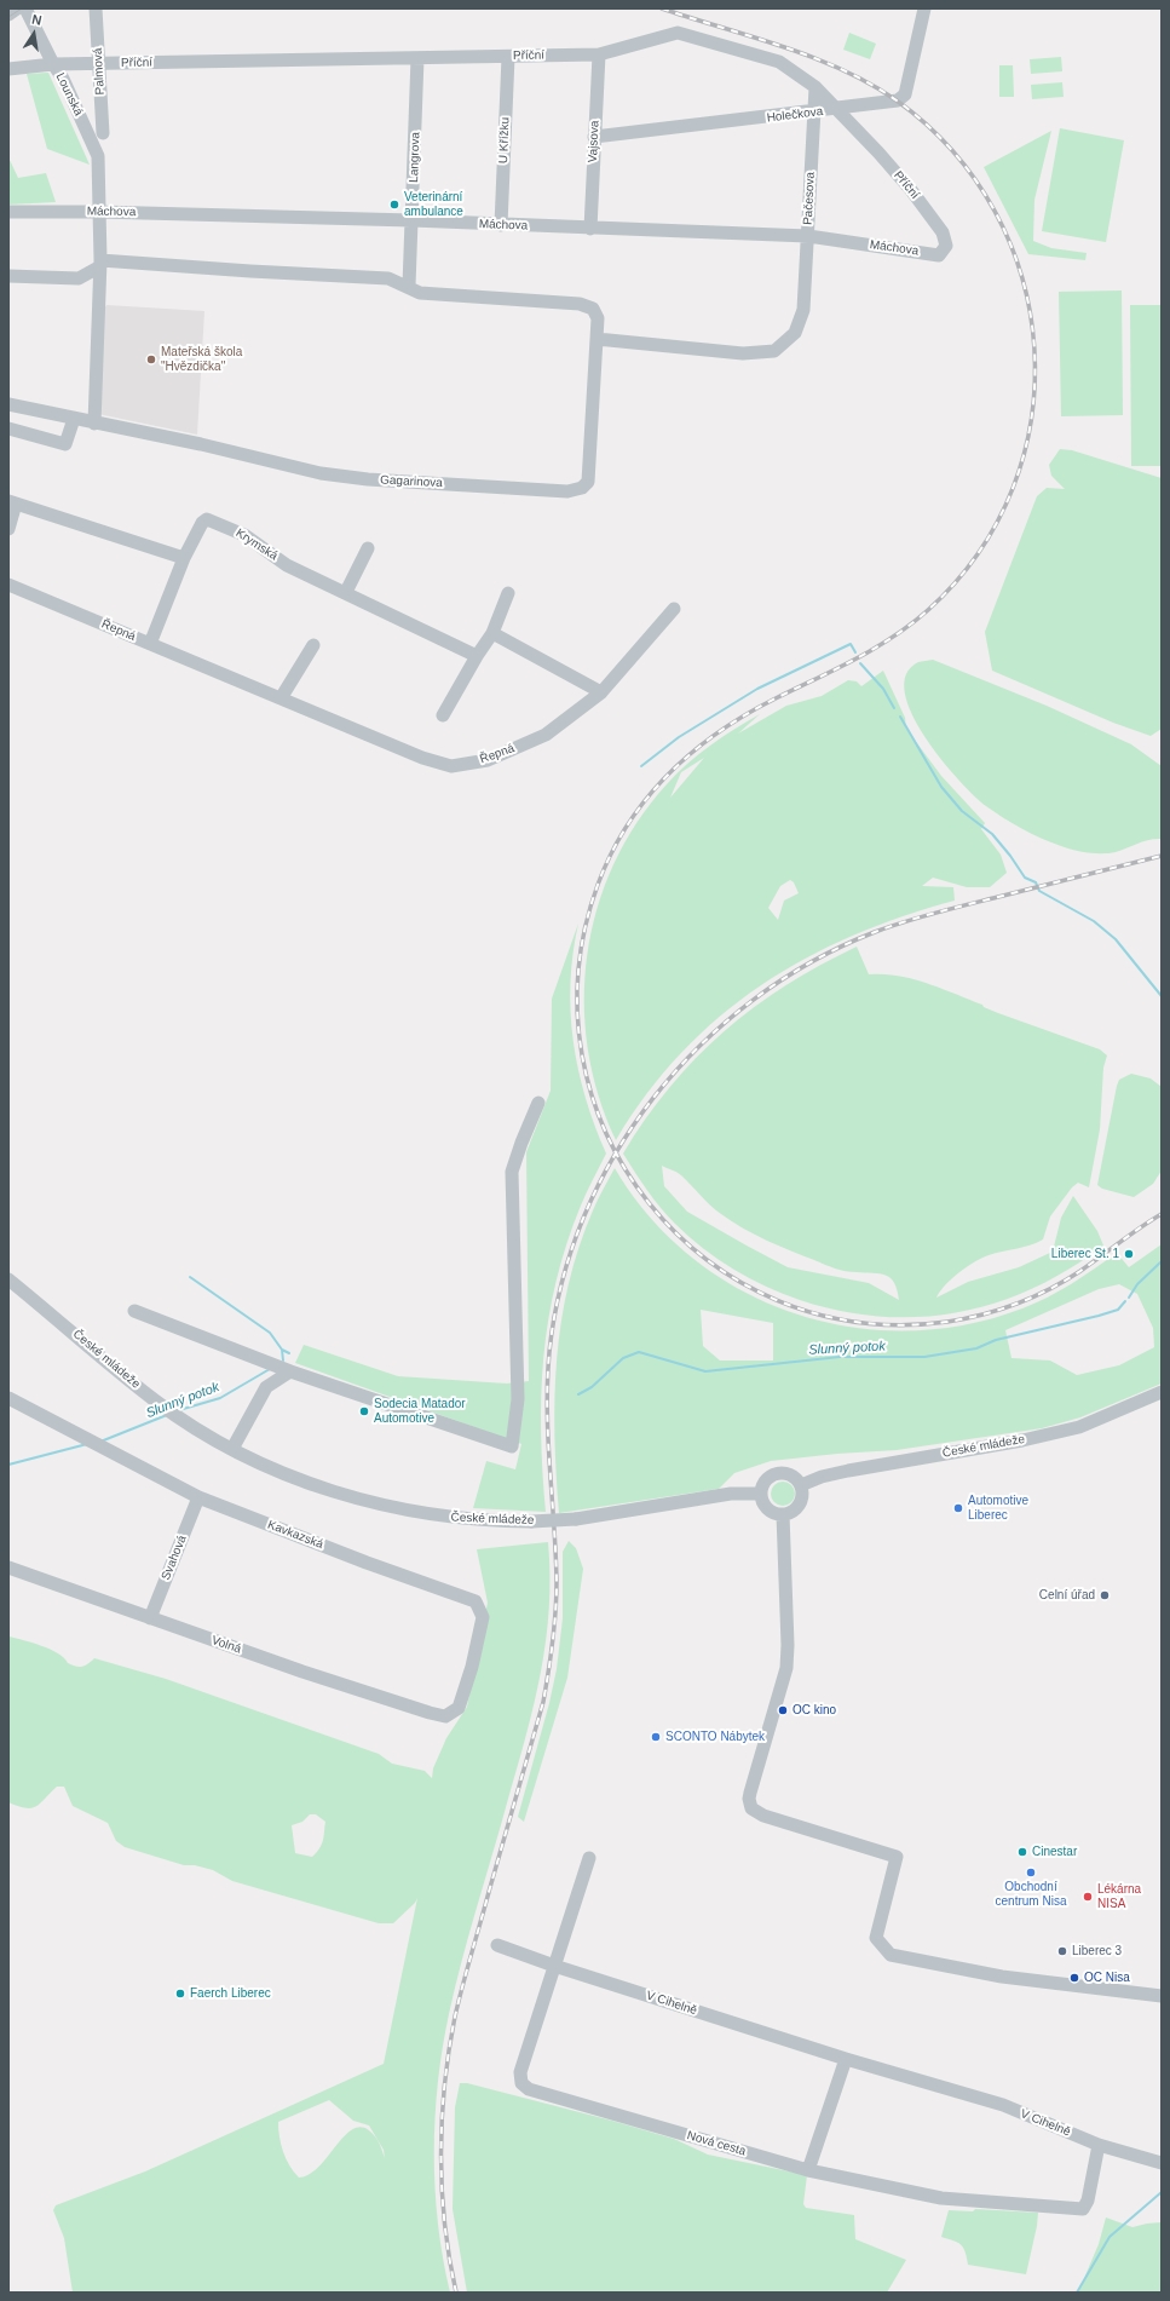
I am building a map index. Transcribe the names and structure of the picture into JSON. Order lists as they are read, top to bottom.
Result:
{
  "streets": {
    "street": [
      "Příční",
      "Palmová",
      "Lounská",
      "Holečkova",
      "U Křížku",
      "Vajsova",
      "Langrova",
      "Pačesova",
      "Máchova",
      "Gagarinova",
      "Krymská",
      "Řepná",
      "České mládeže",
      "Kavkazská",
      "Svahová",
      "Volná",
      "V Cihelně",
      "Nová cesta"
    ]
  },
  "crossings": [
    ["Příční", "Palmová"],
    ["Příční", "Lounská"],
    ["Příční", "Holečkova"],
    ["Příční", "U Křížku"],
    ["Příční", "Vajsova"],
    ["Příční", "Langrova"],
    ["Příční", "Pačesova"],
    ["Příční", "Máchova"],
    ["Lounská", "Máchova"],
    ["Holečkova", "Vajsova"],
    ["Holečkova", "Pačesova"],
    ["U Křížku", "Máchova"],
    ["Vajsova", "Máchova"],
    ["Langrova", "Máchova"],
    ["Langrova", "Gagarinova"],
    ["Pačesova", "Máchova"],
    ["Pačesova", "Gagarinova"],
    ["Krymská", "Řepná"],
    ["Kavkazská", "Svahová"],
    ["Kavkazská", "Volná"],
    ["Svahová", "Volná"],
    ["V Cihelně", "Nová cesta"]
  ],
  "water": ["Slunný potok"],
  "places": [
    "Veterinární ambulance",
    "Mateřská škola \"Hvězdička\"",
    "Liberec St. 1",
    "Sodecia Matador Automotive",
    "Automotive Liberec",
    "Celní úřad",
    "OC kino",
    "SCONTO Nábytek",
    "Cinestar",
    "Obchodní centrum Nisa",
    "Lékárna NISA",
    "Liberec 3",
    "OC Nisa",
    "Faerch Liberec"
  ],
  "north": "top"
}
